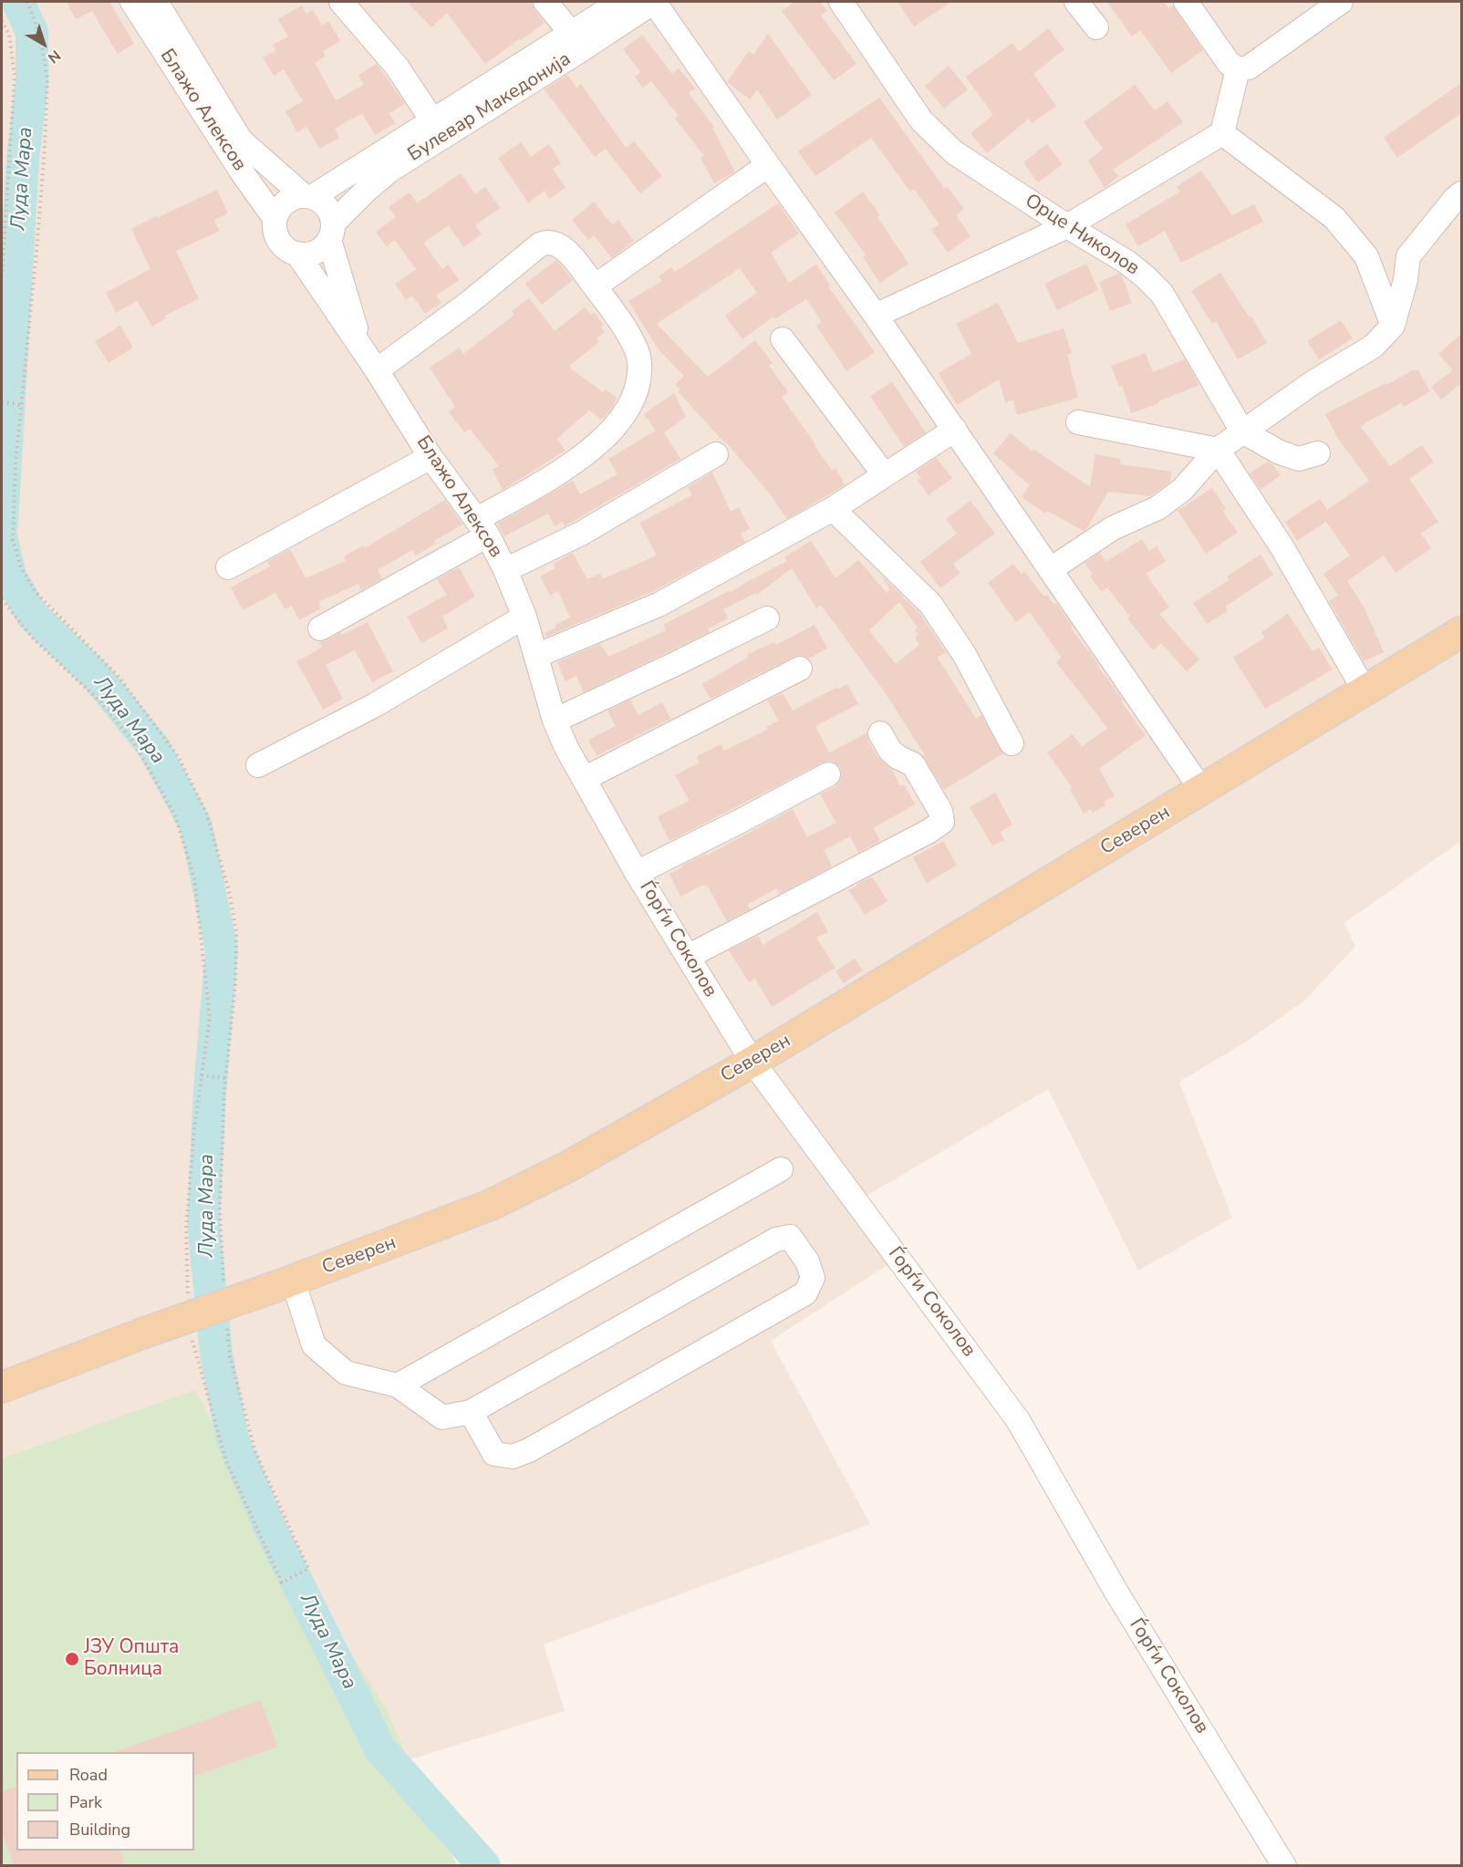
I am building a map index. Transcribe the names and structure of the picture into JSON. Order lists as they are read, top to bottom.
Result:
{
  "streets": {
    "main road": ["Северен"],
    "street": [
      "Булевар Македонија",
      "Блажо Алексов",
      "Орце Николов",
      "Ѓорѓи Соколов"
    ]
  },
  "crossings": [
    ["Булевар Македонија", "Блажо Алексов"],
    ["Блажо Алексов", "Ѓорѓи Соколов"],
    ["Северен", "Ѓорѓи Соколов"]
  ],
  "water": ["Луда Мара"],
  "places": ["ЈЗУ Општа Болница"],
  "legend": ["Road", "Park", "Building"],
  "north": "bottom right"
}
